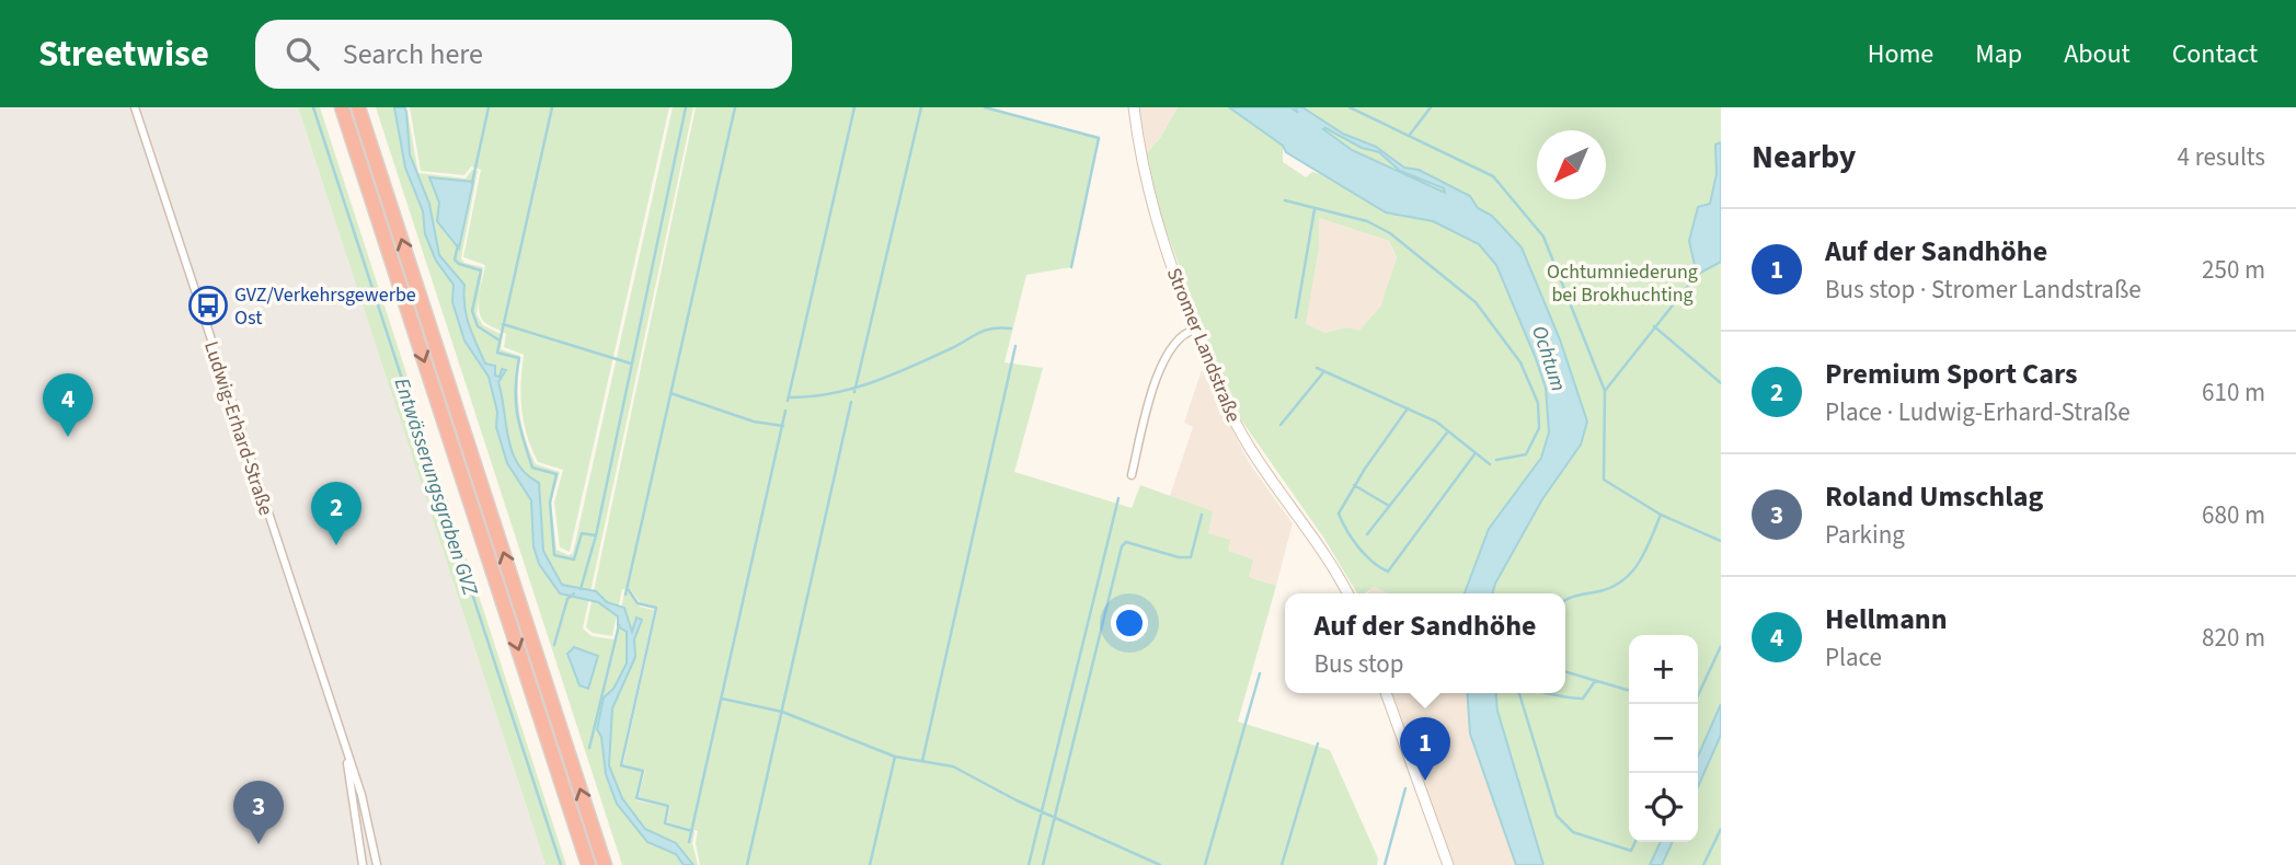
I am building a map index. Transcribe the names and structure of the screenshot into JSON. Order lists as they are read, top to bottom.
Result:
{
  "streets": {
    "main road": ["Stromer Landstraße"],
    "street": ["Ludwig-Erhard-Straße"]
  },
  "water": ["Ochtum", "Entwässerungsgraben GVZ"],
  "parks": ["Ochtumniederung bei Brokhuchting"],
  "places": {
    "bus stop": ["GVZ/Verkehrsgewerbe Ost"]
  },
  "north": "bottom left",
  "page": {
    "header": "Streetwise",
    "search": "Search here",
    "nav": [
      "Home",
      "Map",
      "About",
      "Contact"
    ],
    "heading": ["Nearby", "4 results"],
    "list": [
      {
        "mark": "1",
        "name": "Auf der Sandhöhe",
        "note": "Bus stop · Stromer Landstraße",
        "value": "250 m"
      },
      {
        "mark": "2",
        "name": "Premium Sport Cars",
        "note": "Place · Ludwig-Erhard-Straße",
        "value": "610 m"
      },
      {
        "mark": "3",
        "name": "Roland Umschlag",
        "note": "Parking",
        "value": "680 m"
      },
      {
        "mark": "4",
        "name": "Hellmann",
        "note": "Place",
        "value": "820 m"
      }
    ],
    "pins": [
      "4",
      "2",
      "1",
      "3"
    ],
    "popup": ["Auf der Sandhöhe", "Bus stop"],
    "map_buttons": ["+", "−"]
  }
}
